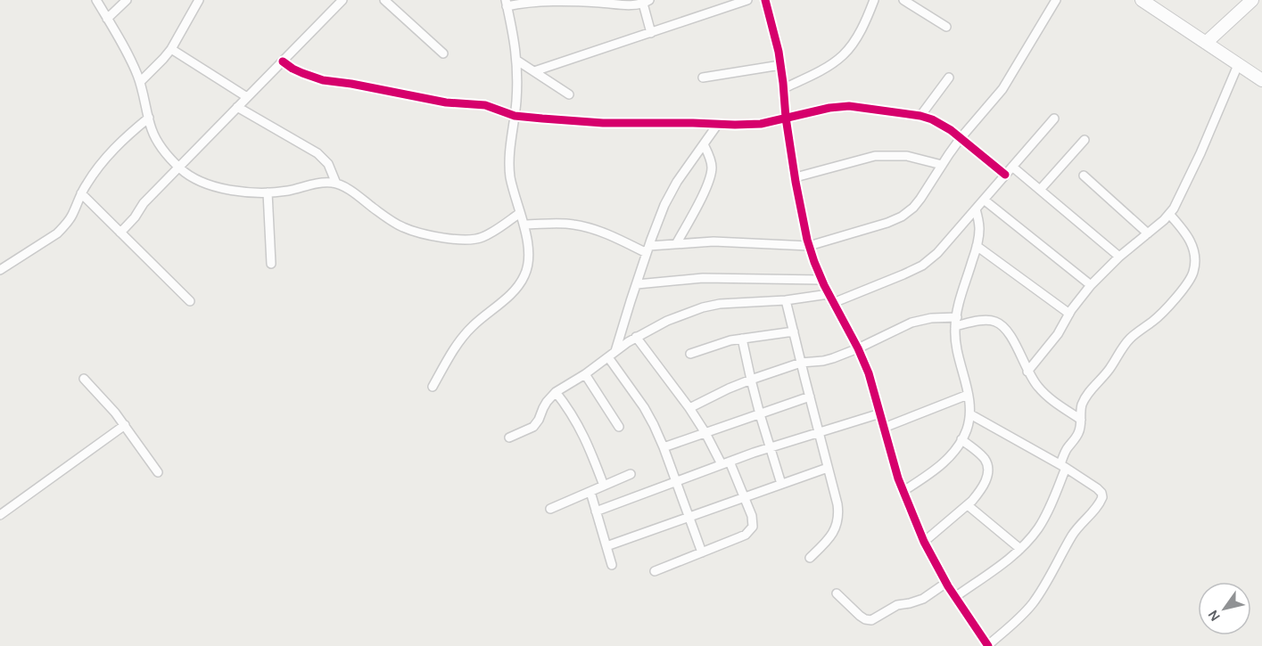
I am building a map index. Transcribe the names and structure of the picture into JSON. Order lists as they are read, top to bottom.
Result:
{
  "north": "bottom left"
}
